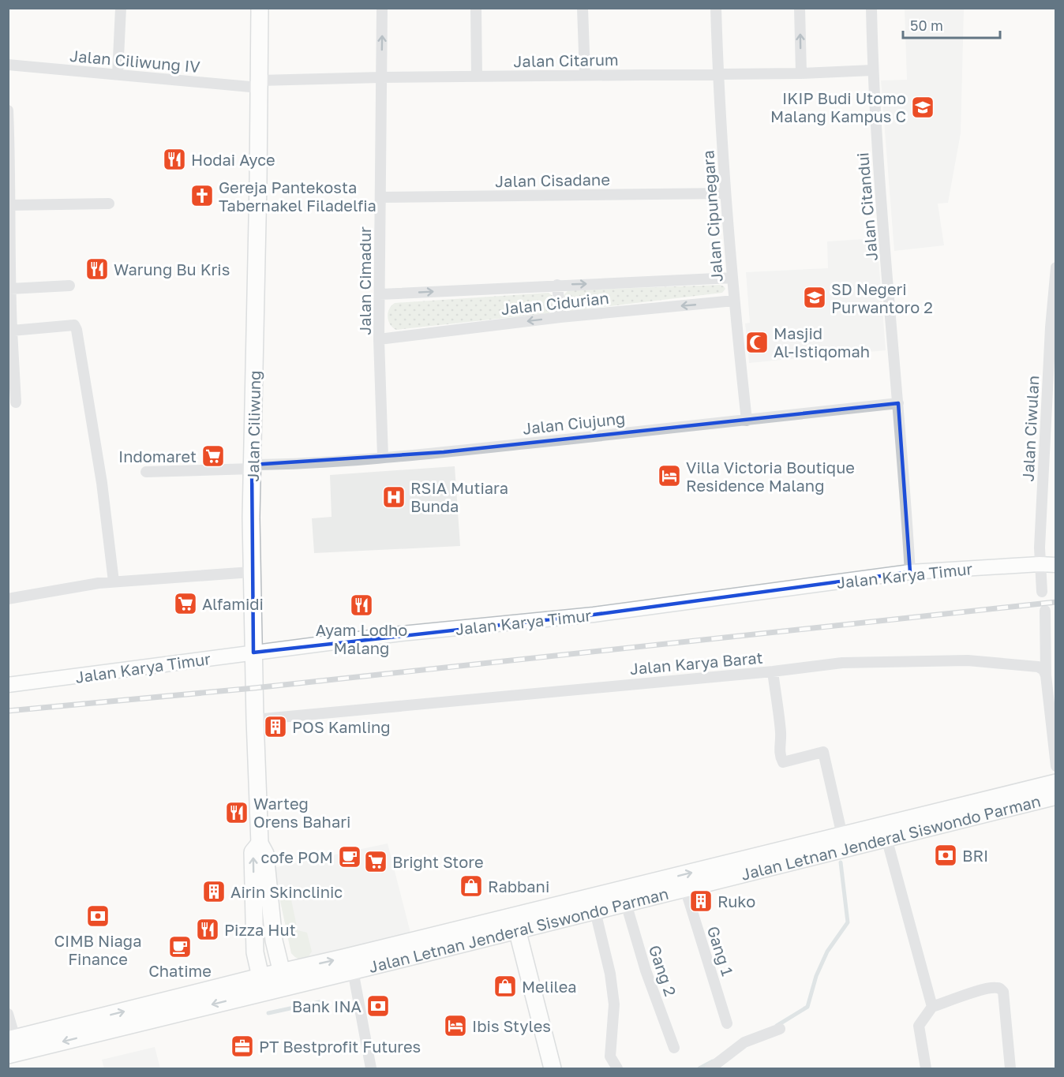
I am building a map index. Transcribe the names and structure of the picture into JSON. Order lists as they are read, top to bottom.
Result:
{
  "streets": {
    "main road": ["Jalan Ciliwung", "Jalan Letnan Jenderal Siswondo Parman"],
    "street": [
      "Jalan Citarum",
      "Jalan Ciliwung IV",
      "Jalan Cisadane",
      "Jalan Citandui",
      "Jalan Cipunegara",
      "Jalan Cimadur",
      "Jalan Cidurian",
      "Jalan Ciujung",
      "Jalan Ciwulan",
      "Jalan Karya Timur",
      "Jalan Karya Barat",
      "Gang 1",
      "Gang 2"
    ]
  },
  "crossings": [
    ["Jalan Citarum", "Jalan Ciliwung IV"],
    ["Jalan Citarum", "Jalan Citandui"],
    ["Jalan Citarum", "Jalan Cipunegara"],
    ["Jalan Citarum", "Jalan Cimadur"],
    ["Jalan Citarum", "Jalan Ciliwung"],
    ["Jalan Ciliwung IV", "Jalan Ciliwung"],
    ["Jalan Cisadane", "Jalan Cipunegara"],
    ["Jalan Cisadane", "Jalan Cimadur"],
    ["Jalan Citandui", "Jalan Ciujung"],
    ["Jalan Citandui", "Jalan Karya Timur"],
    ["Jalan Cipunegara", "Jalan Cidurian"],
    ["Jalan Cipunegara", "Jalan Ciujung"],
    ["Jalan Cimadur", "Jalan Cidurian"],
    ["Jalan Cimadur", "Jalan Ciujung"],
    ["Jalan Ciujung", "Jalan Ciliwung"],
    ["Jalan Ciliwung", "Jalan Karya Timur"],
    ["Jalan Ciliwung", "Jalan Karya Barat"],
    ["Jalan Ciliwung", "Jalan Letnan Jenderal Siswondo Parman"],
    ["Jalan Ciwulan", "Jalan Karya Timur"],
    ["Jalan Letnan Jenderal Siswondo Parman", "Gang 1"],
    ["Jalan Letnan Jenderal Siswondo Parman", "Gang 2"]
  ],
  "places": {
    "school or university": ["IKIP Budi Utomo Malang Kampus C", "SD Negeri Purwantoro 2"],
    "restaurant": [
      "Hodai Ayce",
      "Warung Bu Kris",
      "Ayam Lodho Malang",
      "Warteg Orens Bahari",
      "Pizza Hut"
    ],
    "church": ["Gereja Pantekosta Tabernakel Filadelfia"],
    "mosque": ["Masjid Al-Istiqomah"],
    "supermarket": ["Indomaret", "Alfamidi", "Bright Store"],
    "hotel": ["Villa Victoria Boutique Residence Malang", "Ibis Styles"],
    "hospital": ["RSIA Mutiara Bunda"],
    "building": ["POS Kamling", "Airin Skinclinic", "Ruko"],
    "bank": ["BRI", "CIMB Niaga Finance", "Bank INA"],
    "cafe": ["cofe POM", "Chatime"],
    "shop": ["Rabbani", "Melilea"],
    "office": ["PT Bestprofit Futures"]
  },
  "scale_bar": "50 m"
}
